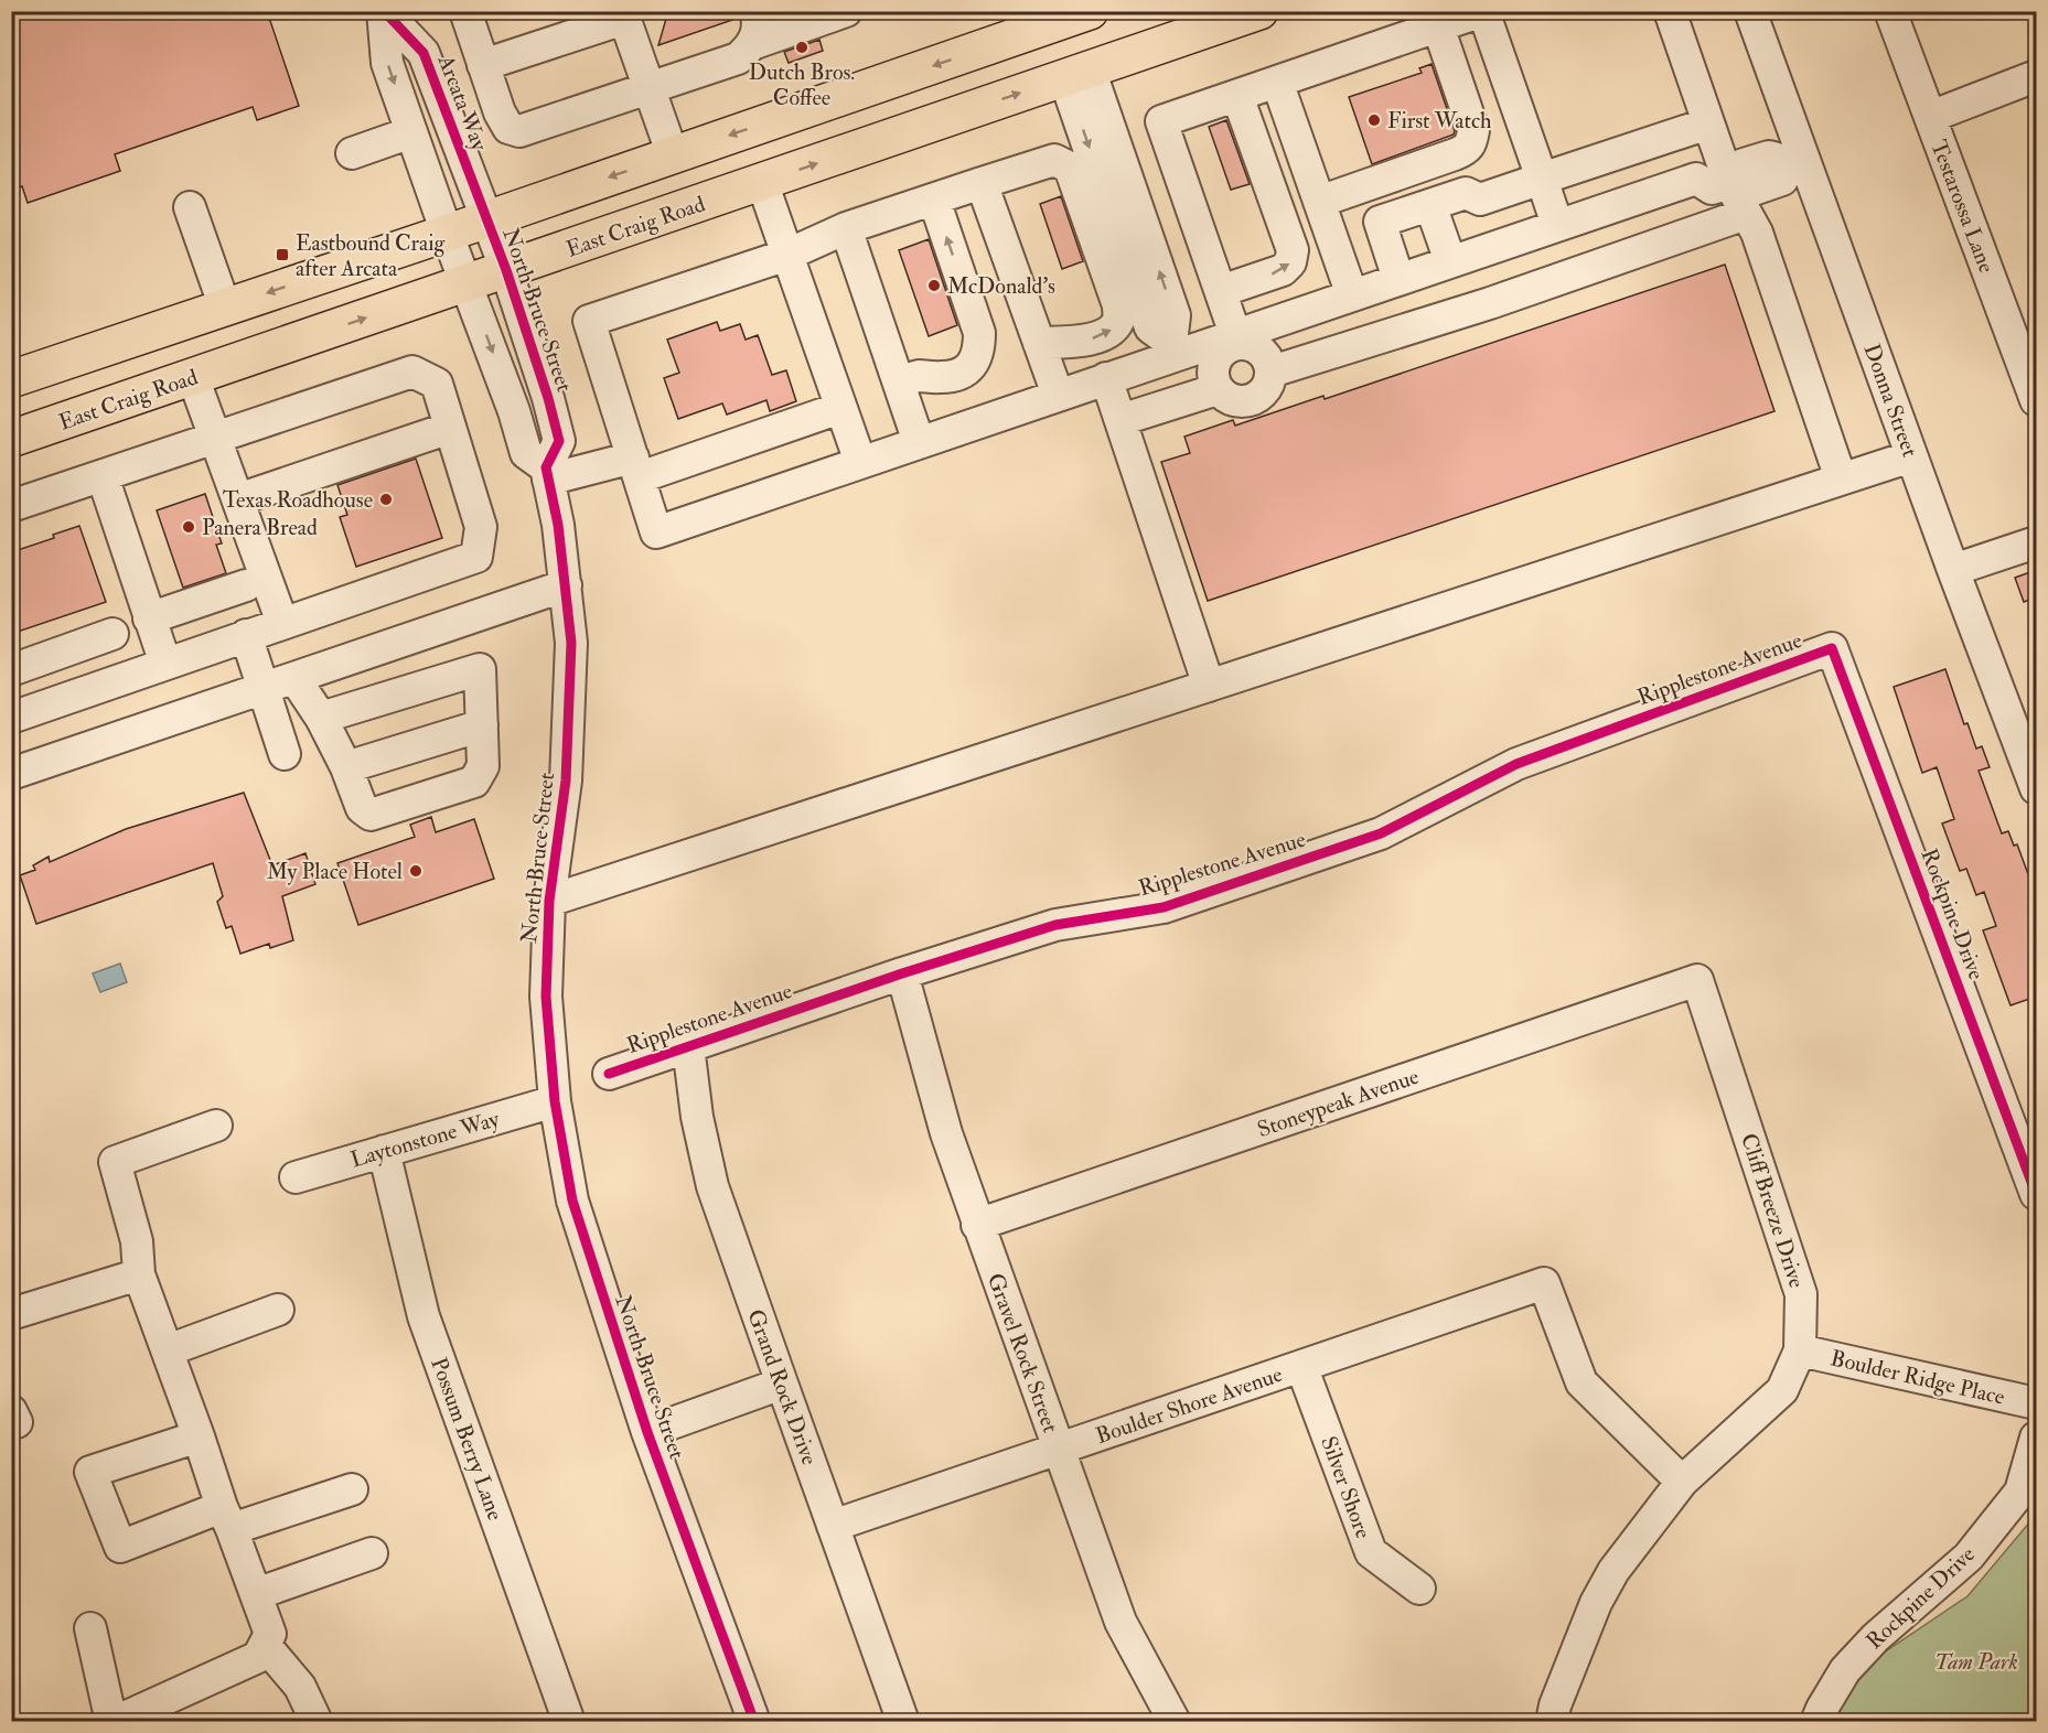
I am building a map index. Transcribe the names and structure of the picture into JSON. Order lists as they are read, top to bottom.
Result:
{
  "streets": {
    "main road": ["East Craig Road"],
    "street": [
      "Arcata Way",
      "Testarossa Lane",
      "North Bruce Street",
      "Donna Street",
      "Ripplestone Avenue",
      "Rockpine Drive",
      "Stoneypeak Avenue",
      "Laytonstone Way",
      "Cliff Breeze Drive",
      "Gravel Rock Street",
      "Boulder Ridge Place",
      "Grand Rock Drive",
      "Boulder Shore Avenue",
      "Possum Berry Lane",
      "Silver Shore"
    ]
  },
  "crossings": [
    ["Arcata Way", "North Bruce Street"],
    ["East Craig Road", "North Bruce Street"],
    ["North Bruce Street", "Laytonstone Way"],
    ["Ripplestone Avenue", "Rockpine Drive"],
    ["Ripplestone Avenue", "Gravel Rock Street"],
    ["Ripplestone Avenue", "Grand Rock Drive"],
    ["Stoneypeak Avenue", "Cliff Breeze Drive"],
    ["Stoneypeak Avenue", "Gravel Rock Street"],
    ["Laytonstone Way", "Possum Berry Lane"],
    ["Cliff Breeze Drive", "Boulder Ridge Place"],
    ["Cliff Breeze Drive", "Boulder Shore Avenue"],
    ["Gravel Rock Street", "Boulder Shore Avenue"],
    ["Grand Rock Drive", "Boulder Shore Avenue"],
    ["Boulder Shore Avenue", "Silver Shore"]
  ],
  "parks": ["Tam Park"],
  "places": {
    "other": [
      "Dutch Bros. Coffee",
      "First Watch",
      "McDonald's",
      "Texas Roadhouse",
      "Panera Bread",
      "My Place Hotel"
    ],
    "transit": ["Eastbound Craig after Arcata"]
  }
}
